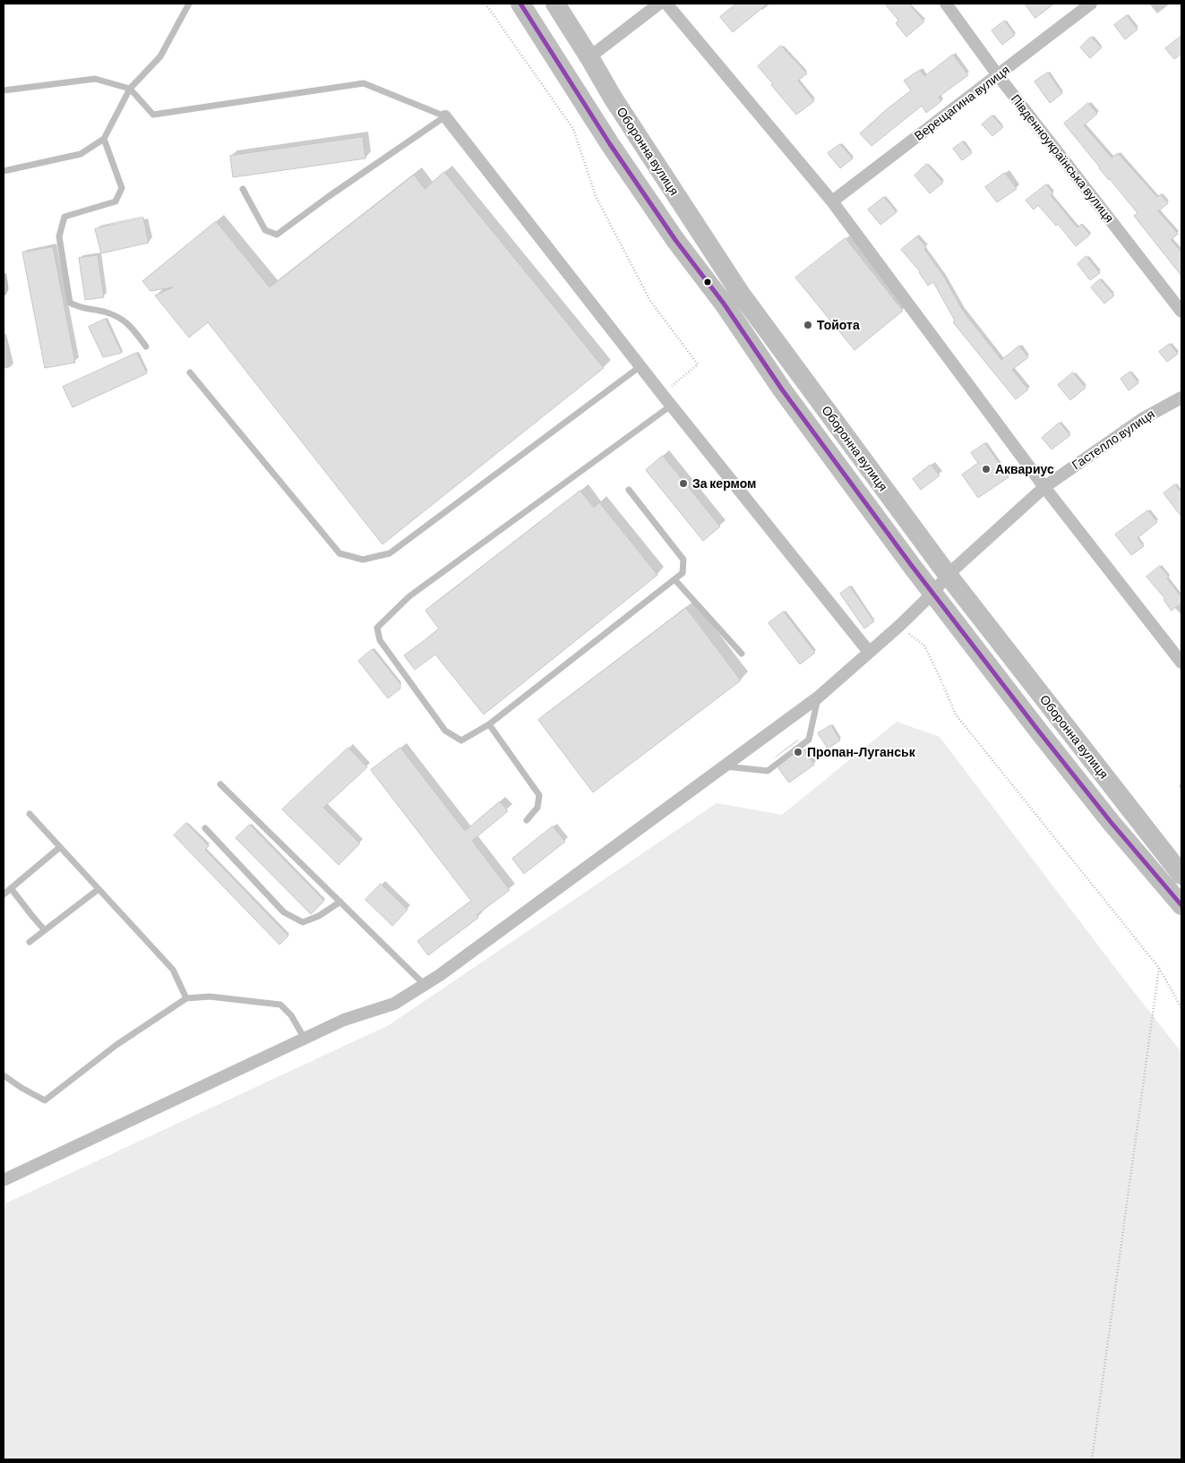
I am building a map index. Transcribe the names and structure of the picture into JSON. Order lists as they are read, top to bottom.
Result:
{
  "streets": {
    "main road": ["Оборонна вулиця"],
    "street": ["Верещагина вулиця", "Південноукраїнська вулиця", "Гастелло вулиця"]
  },
  "crossings": [
    ["Верещагина вулиця", "Південноукраїнська вулиця"],
    ["Оборонна вулиця", "Гастелло вулиця"]
  ],
  "places": [
    "Тойота",
    "Аквариус",
    "За кермом",
    "Пропан-Луганськ"
  ]
}
